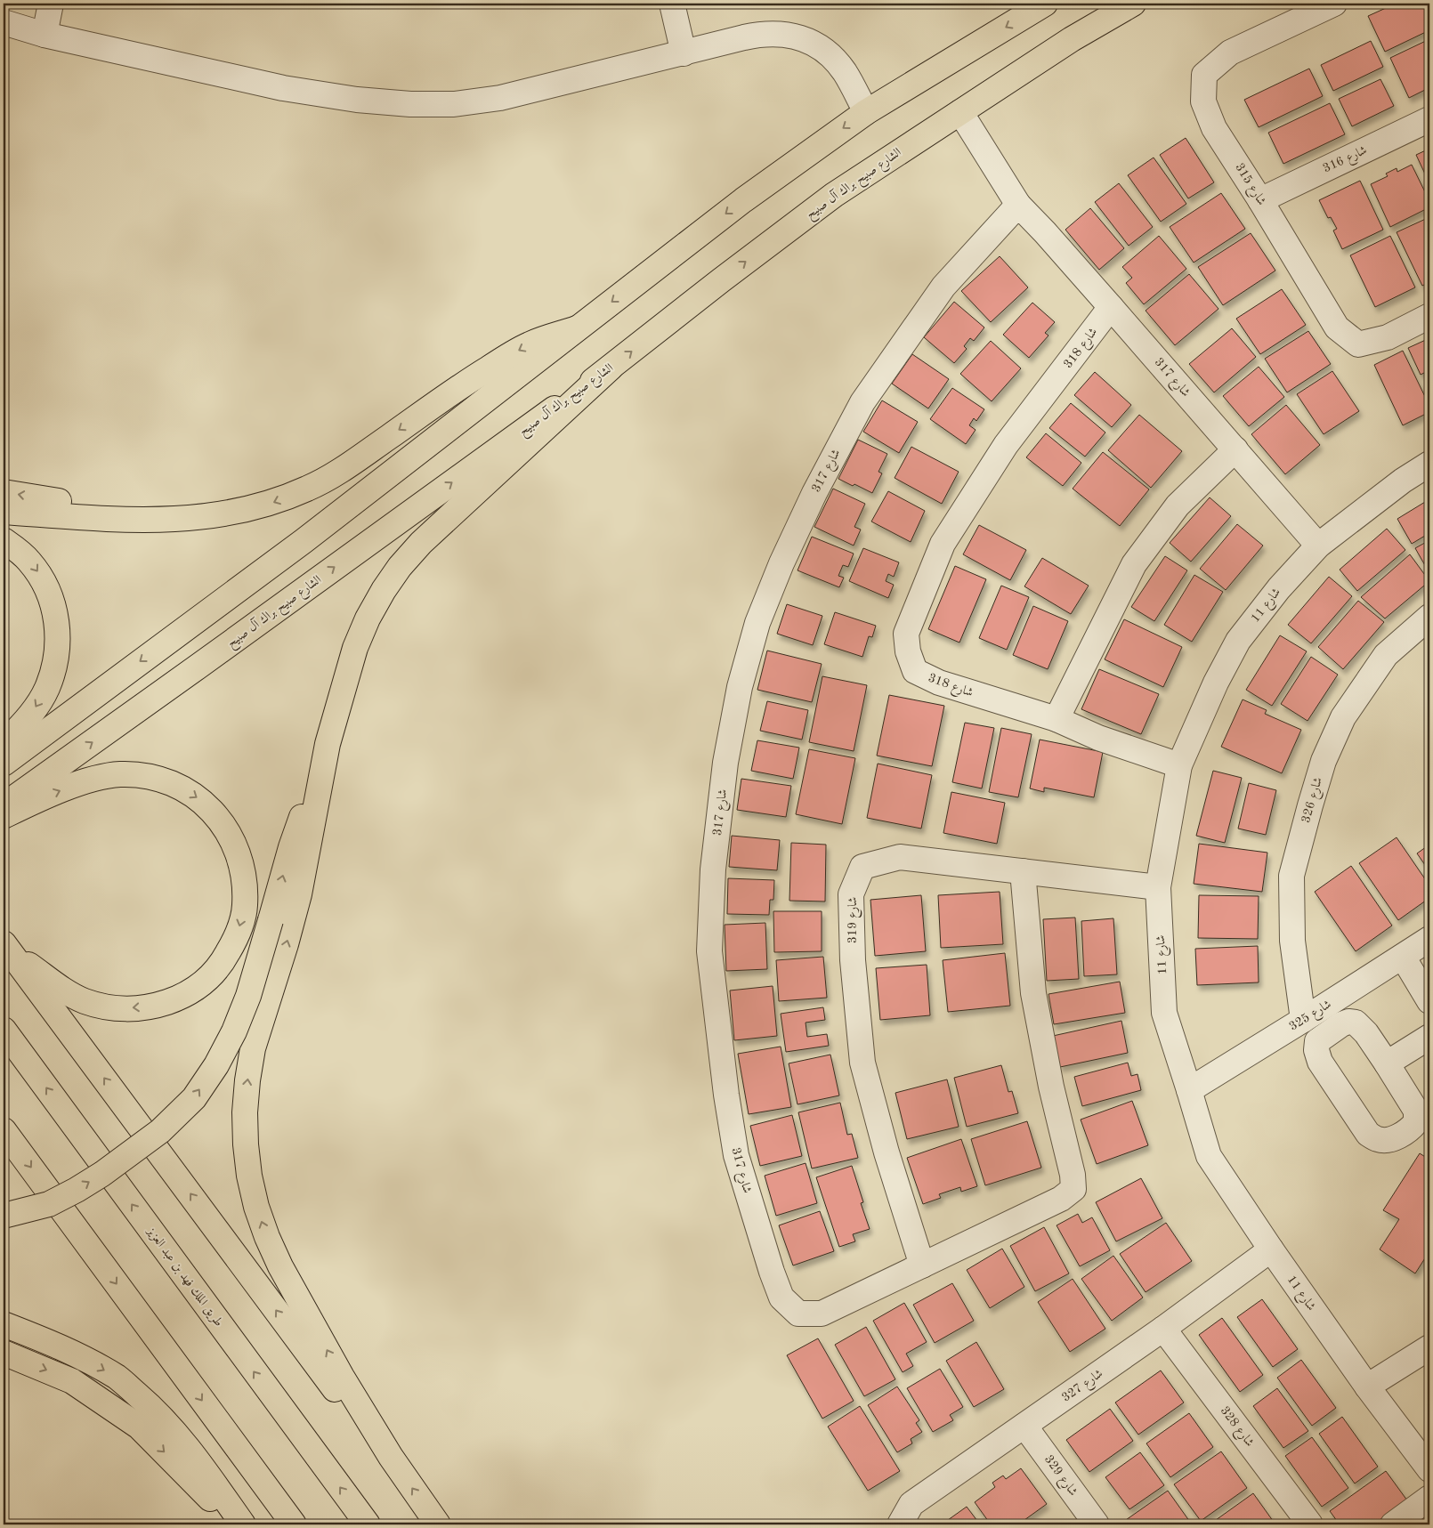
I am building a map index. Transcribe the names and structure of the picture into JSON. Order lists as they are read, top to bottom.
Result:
{
  "streets": {
    "main road": ["الشارع صبيح براك آل صبيح", "طريق الملك فهد بن عبد العزيز"],
    "street": [
      "شارع 316",
      "شارع 315",
      "شارع 318",
      "شارع 317",
      "شارع 11",
      "شارع 326",
      "شارع 319",
      "شارع 325",
      "شارع 327",
      "شارع 328",
      "شارع 329"
    ]
  },
  "crossings": [
    ["شارع 316", "شارع 315"],
    ["شارع 318", "شارع 317"],
    ["شارع 318", "شارع 11"],
    ["شارع 317", "شارع 11"],
    ["شارع 317", "شارع 319"],
    ["شارع 11", "شارع 319"],
    ["شارع 11", "شارع 325"],
    ["شارع 11", "شارع 327"],
    ["شارع 326", "شارع 325"],
    ["شارع 327", "شارع 328"],
    ["شارع 327", "شارع 329"]
  ]
}
